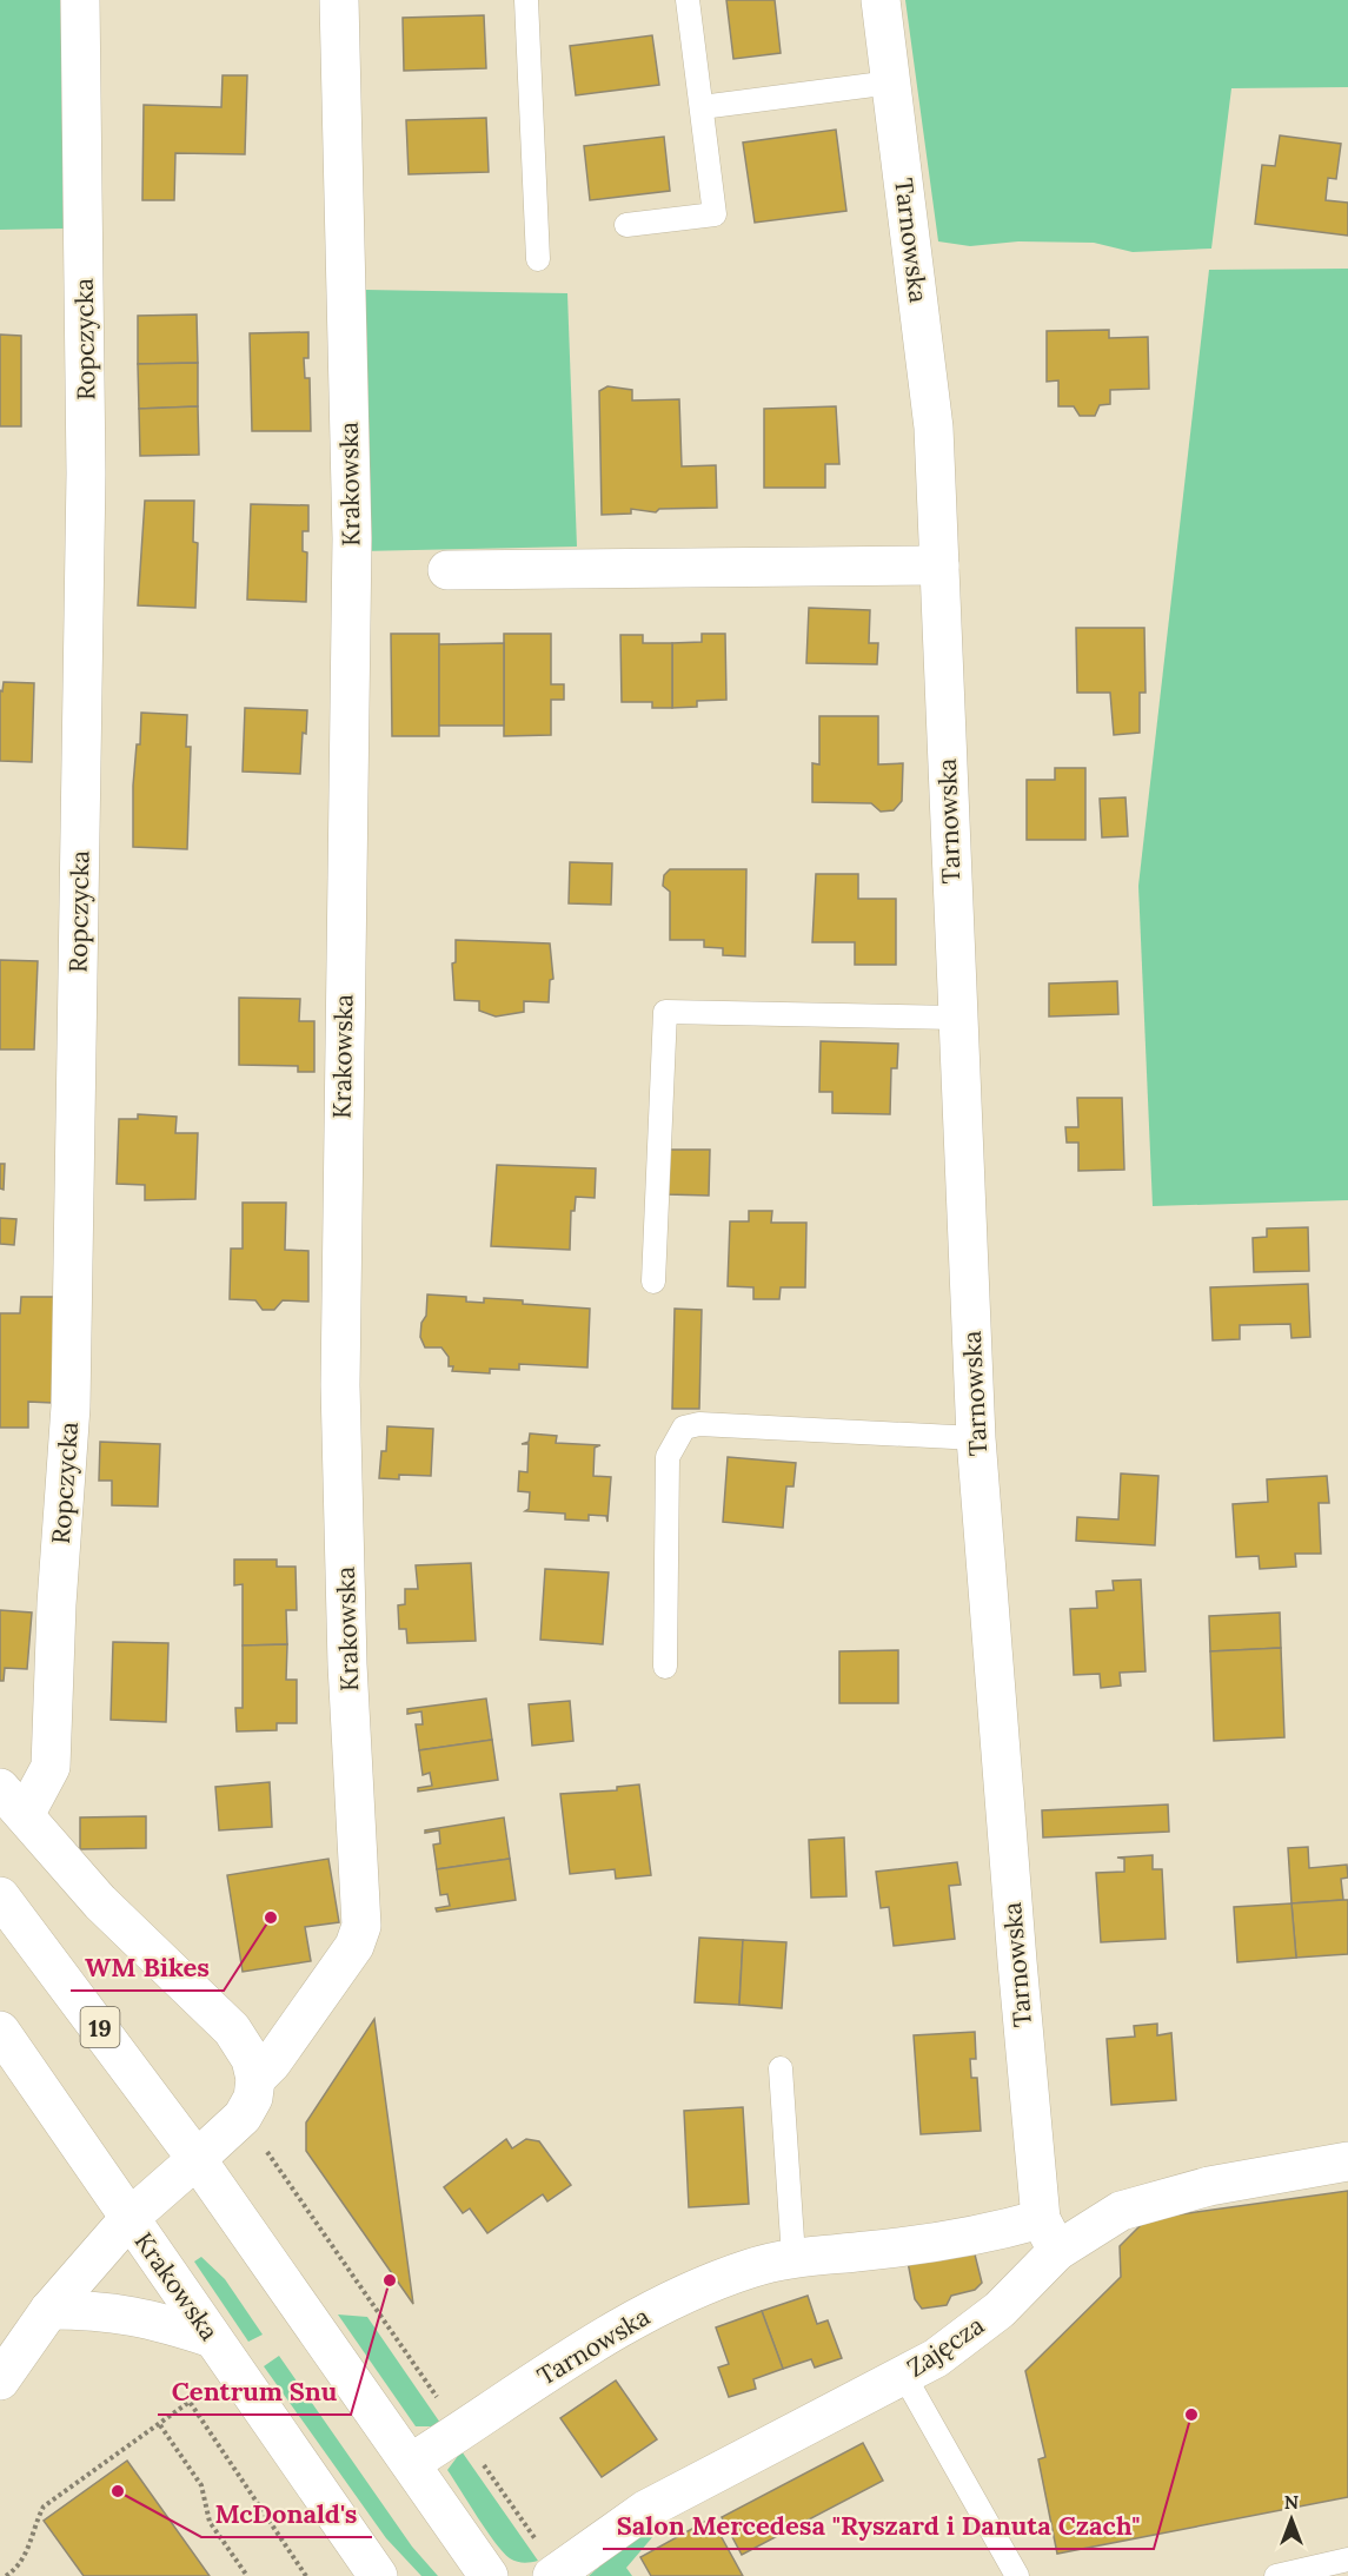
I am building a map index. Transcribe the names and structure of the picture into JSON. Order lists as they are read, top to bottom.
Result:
{
  "streets": {
    "street": [
      "Tarnowska",
      "Ropczycka",
      "Krakowska",
      "19",
      "Zajęcza"
    ]
  },
  "crossings": [
    ["Tarnowska", "19"],
    ["Tarnowska", "Zajęcza"],
    ["Krakowska", "19"]
  ],
  "places": [
    "WM Bikes",
    "Centrum Snu",
    "Salon Mercedesa \"Ryszard i Danuta Czach\"",
    "McDonald's"
  ],
  "north": "top"
}
